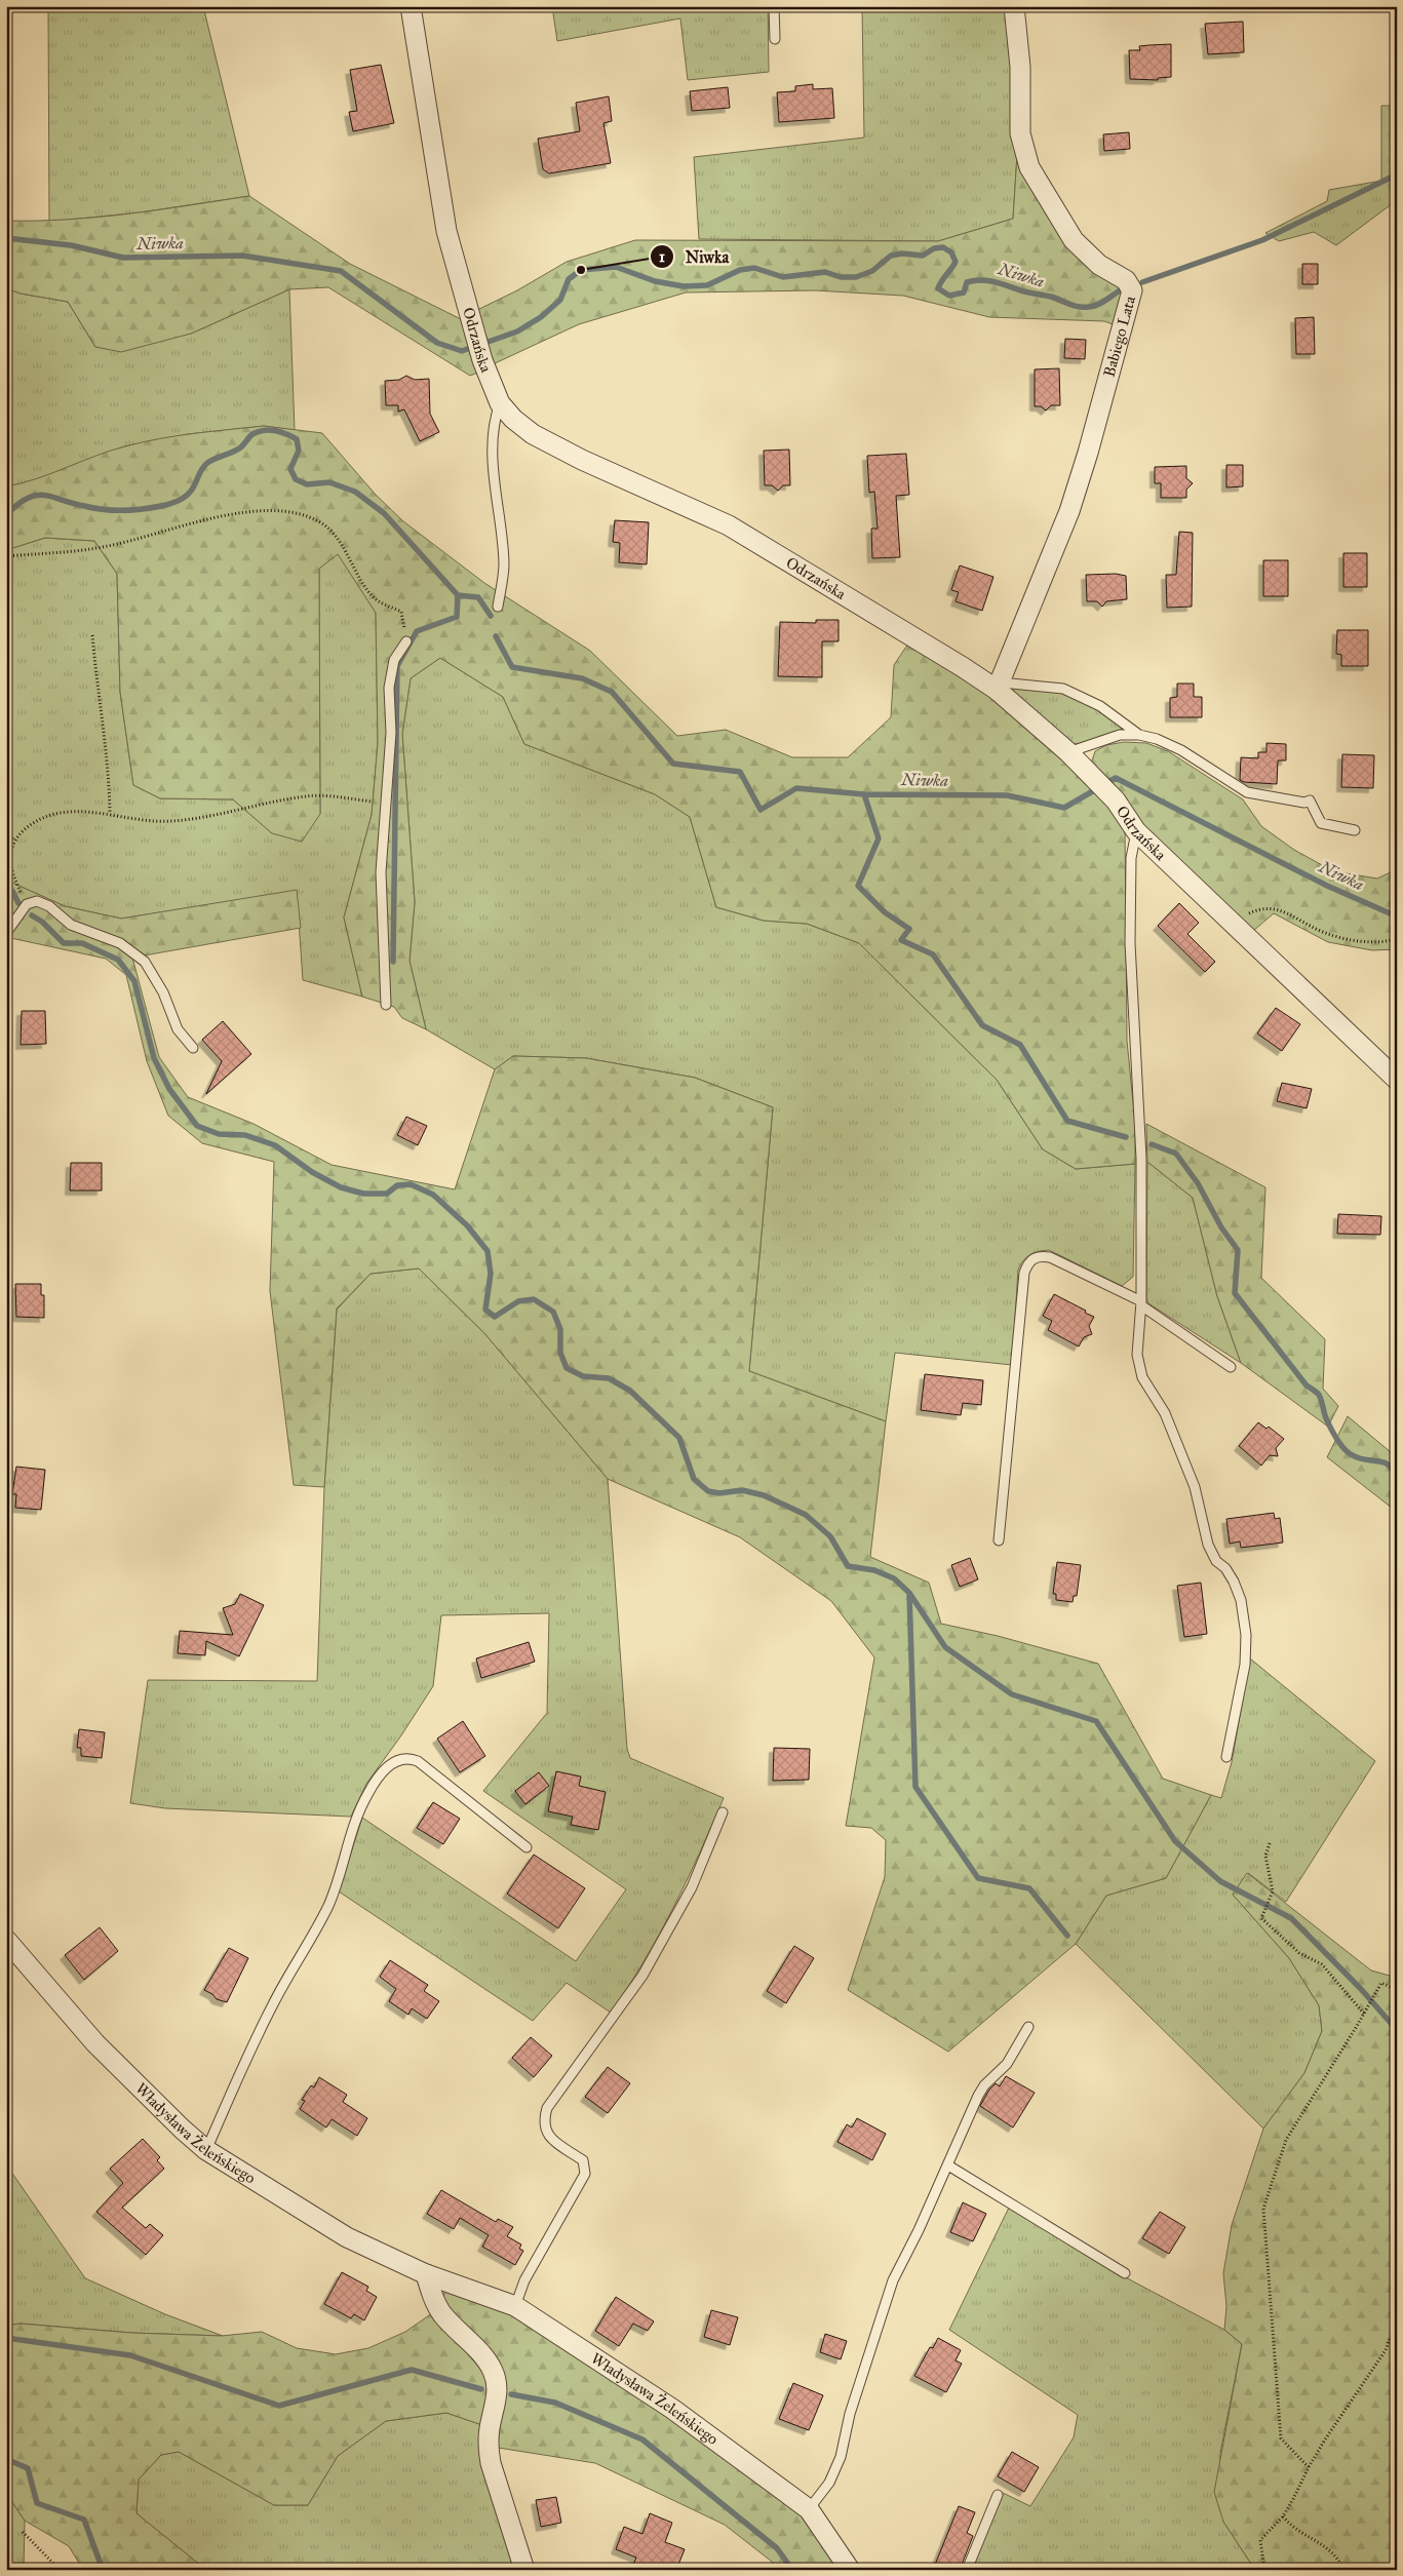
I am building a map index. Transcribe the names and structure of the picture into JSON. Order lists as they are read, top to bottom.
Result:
{
  "streets": {
    "street": ["Babiego Lata", "Odrzańska", "Władysława Żeleńskiego"]
  },
  "crossings": [
    ["Babiego Lata", "Odrzańska"]
  ],
  "water": ["Niwka"],
  "places": ["Niwka"]
}
